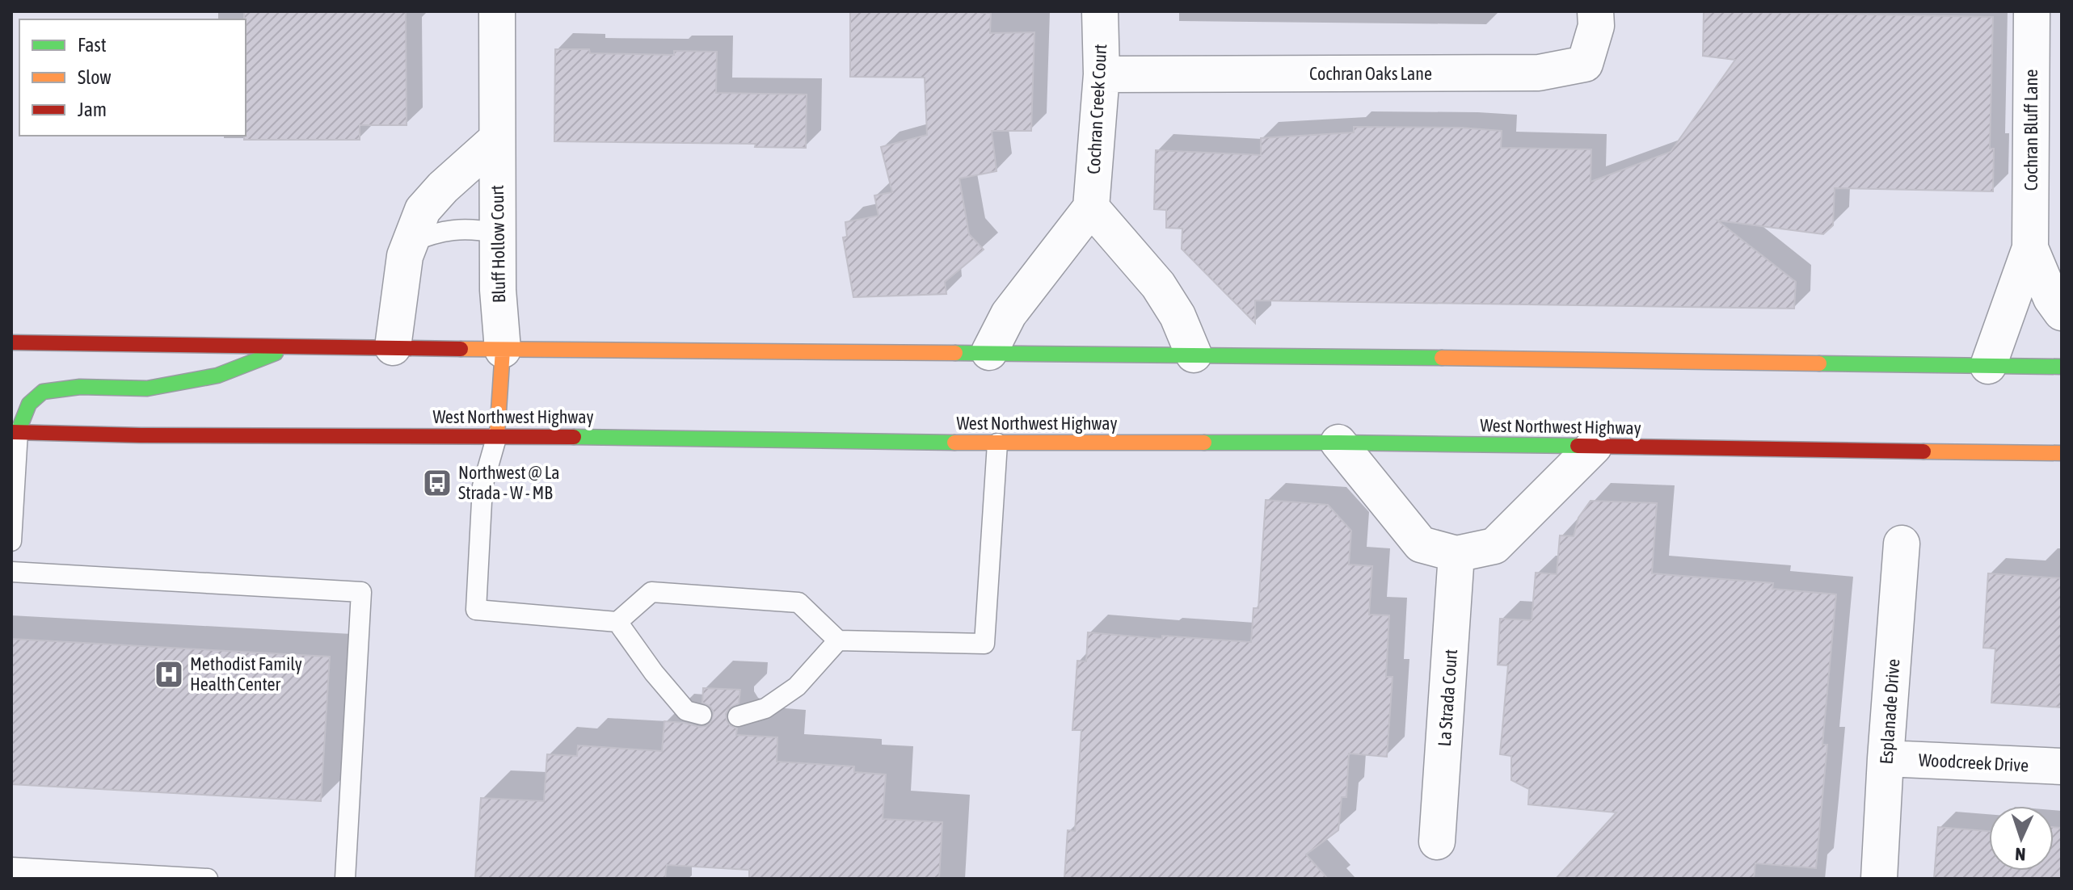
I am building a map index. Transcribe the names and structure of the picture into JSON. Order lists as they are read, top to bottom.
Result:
{
  "streets": {
    "main road": ["West Northwest Highway"],
    "street": [
      "Cochran Oaks Lane",
      "Cochran Creek Court",
      "Cochran Bluff Lane",
      "Bluff Hollow Court",
      "La Strada Court",
      "Esplanade Drive",
      "Woodcreek Drive"
    ]
  },
  "crossings": [
    ["Cochran Oaks Lane", "Cochran Creek Court"],
    ["Esplanade Drive", "Woodcreek Drive"]
  ],
  "places": {
    "bus stop": ["Northwest @ La Strada - W - MB"],
    "hospital": ["Methodist Family Health Center"]
  },
  "legend": ["Fast", "Slow", "Jam"],
  "north": "bottom"
}
